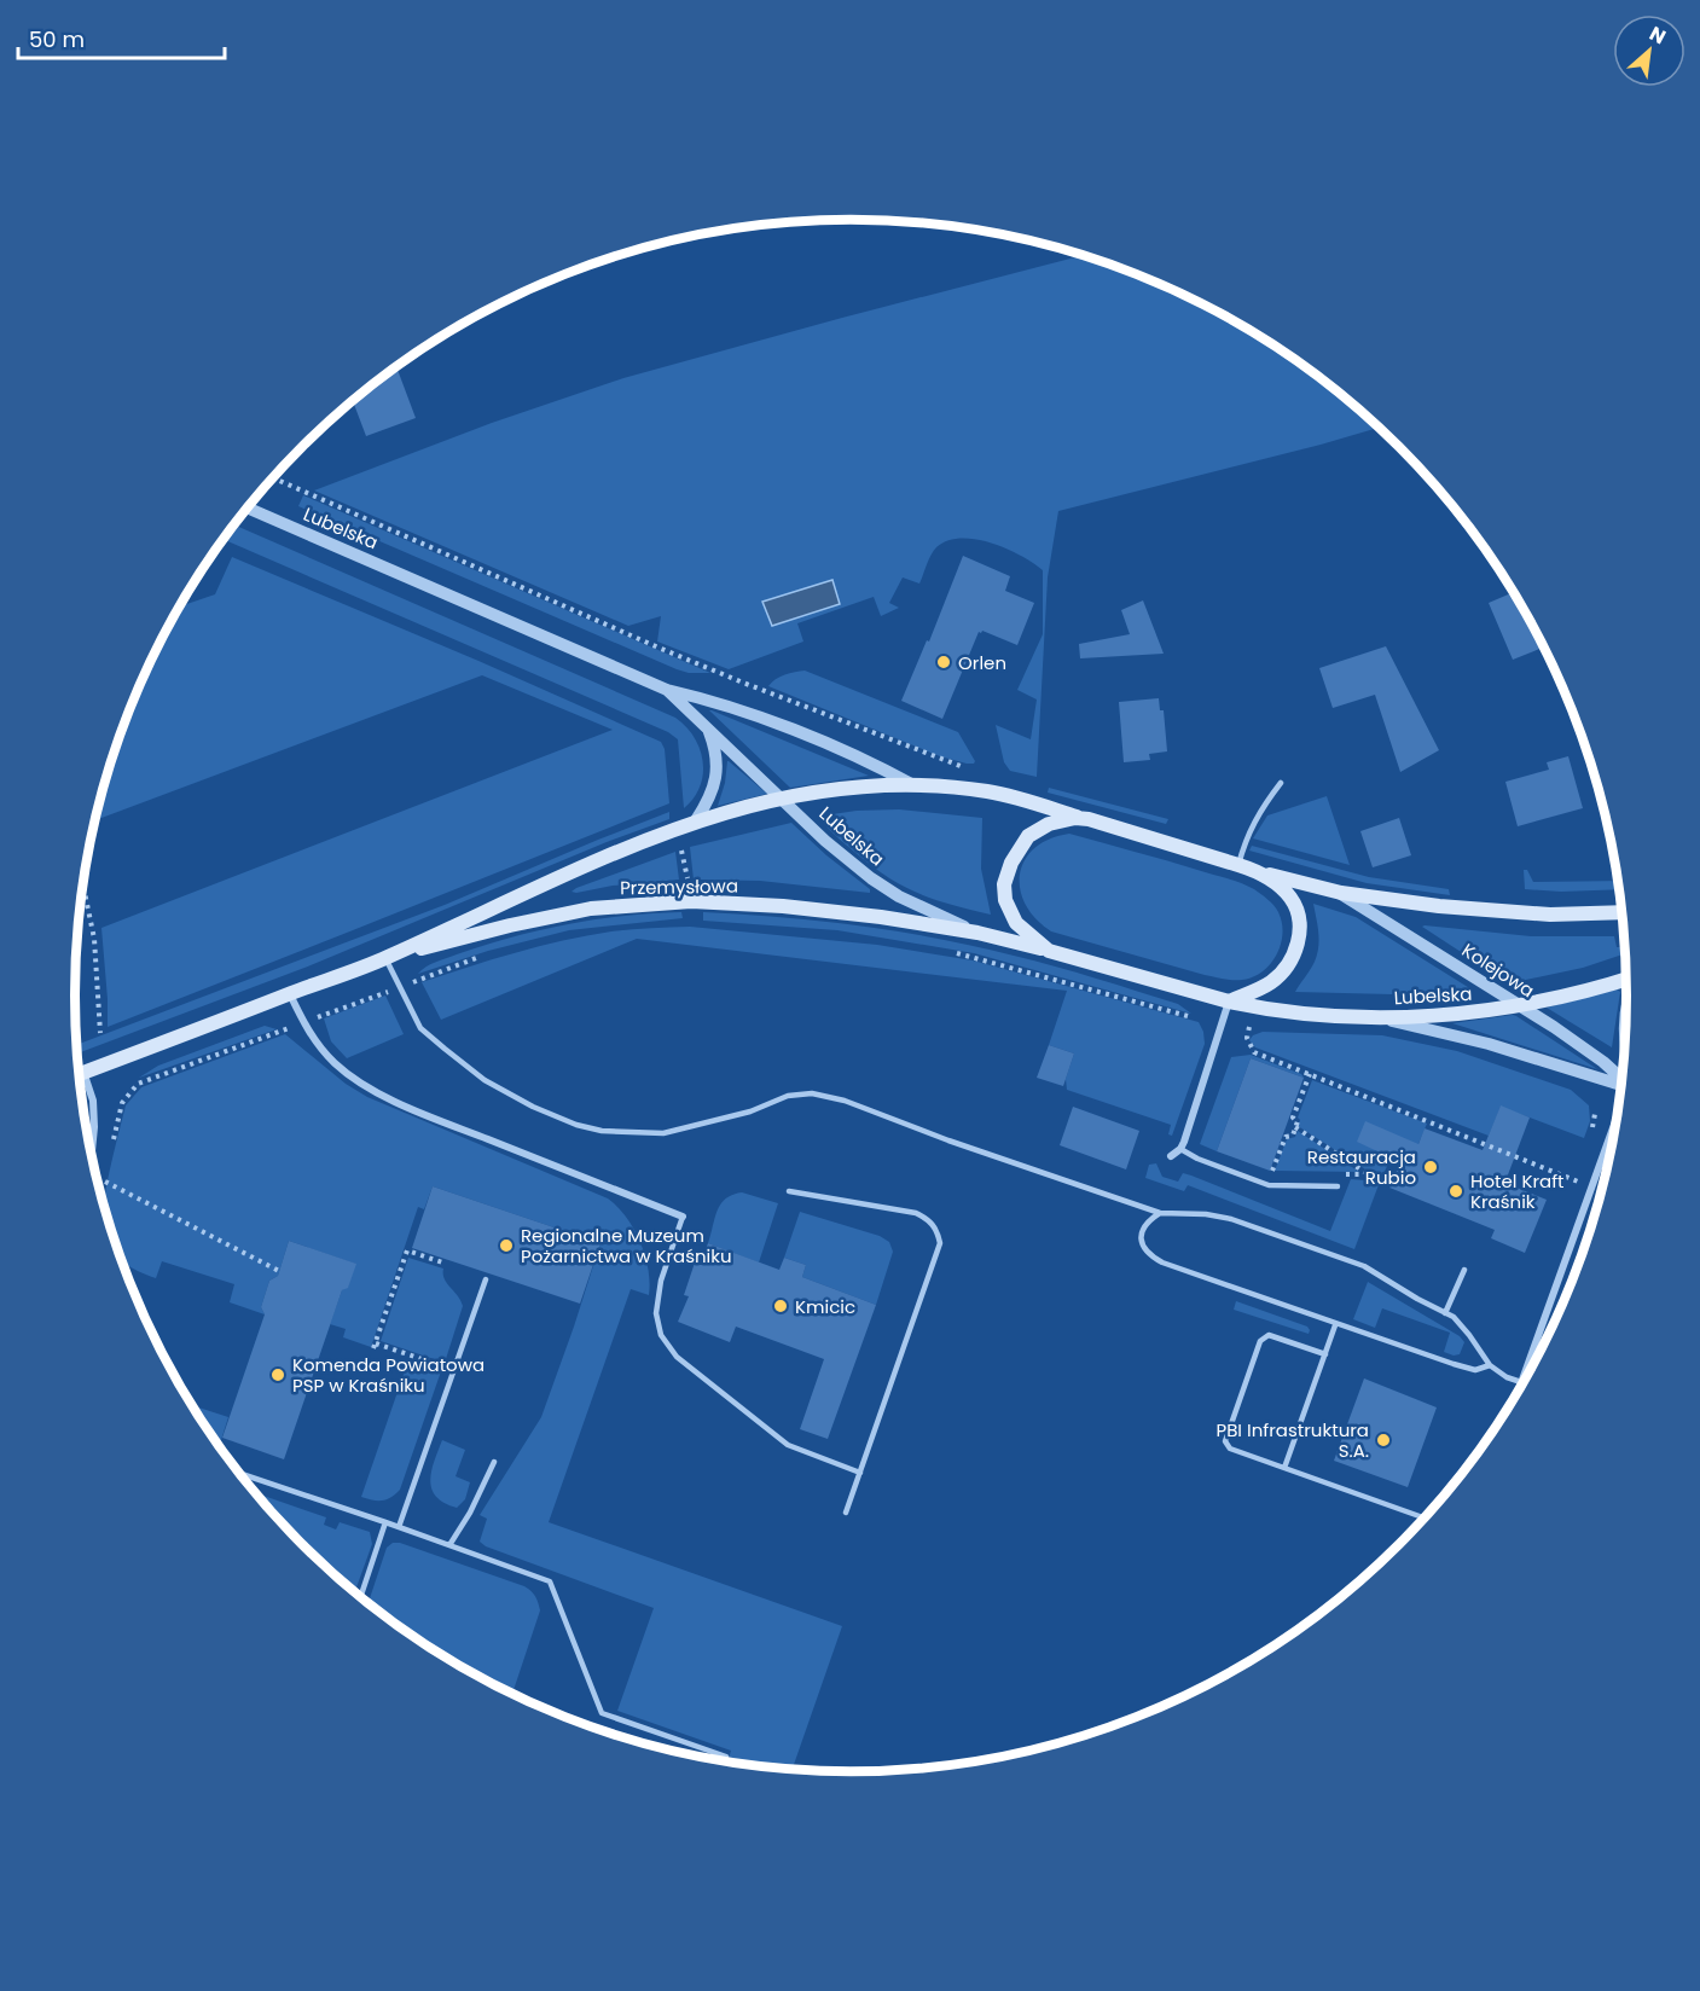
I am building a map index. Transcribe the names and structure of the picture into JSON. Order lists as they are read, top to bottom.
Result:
{
  "streets": {
    "main road": ["Lubelska", "Przemysłowa"],
    "street": ["Kolejowa"]
  },
  "crossings": [
    ["Lubelska", "Przemysłowa"],
    ["Lubelska", "Kolejowa"]
  ],
  "places": [
    "Orlen",
    "Restauracja Rubio",
    "Hotel Kraft Kraśnik",
    "Regionalne Muzeum Pożarnictwa w Kraśniku",
    "Kmicic",
    "Komenda Powiatowa PSP w Kraśniku",
    "PBI Infrastruktura S.A."
  ],
  "scale_bar": "50 m",
  "north": "top right"
}
